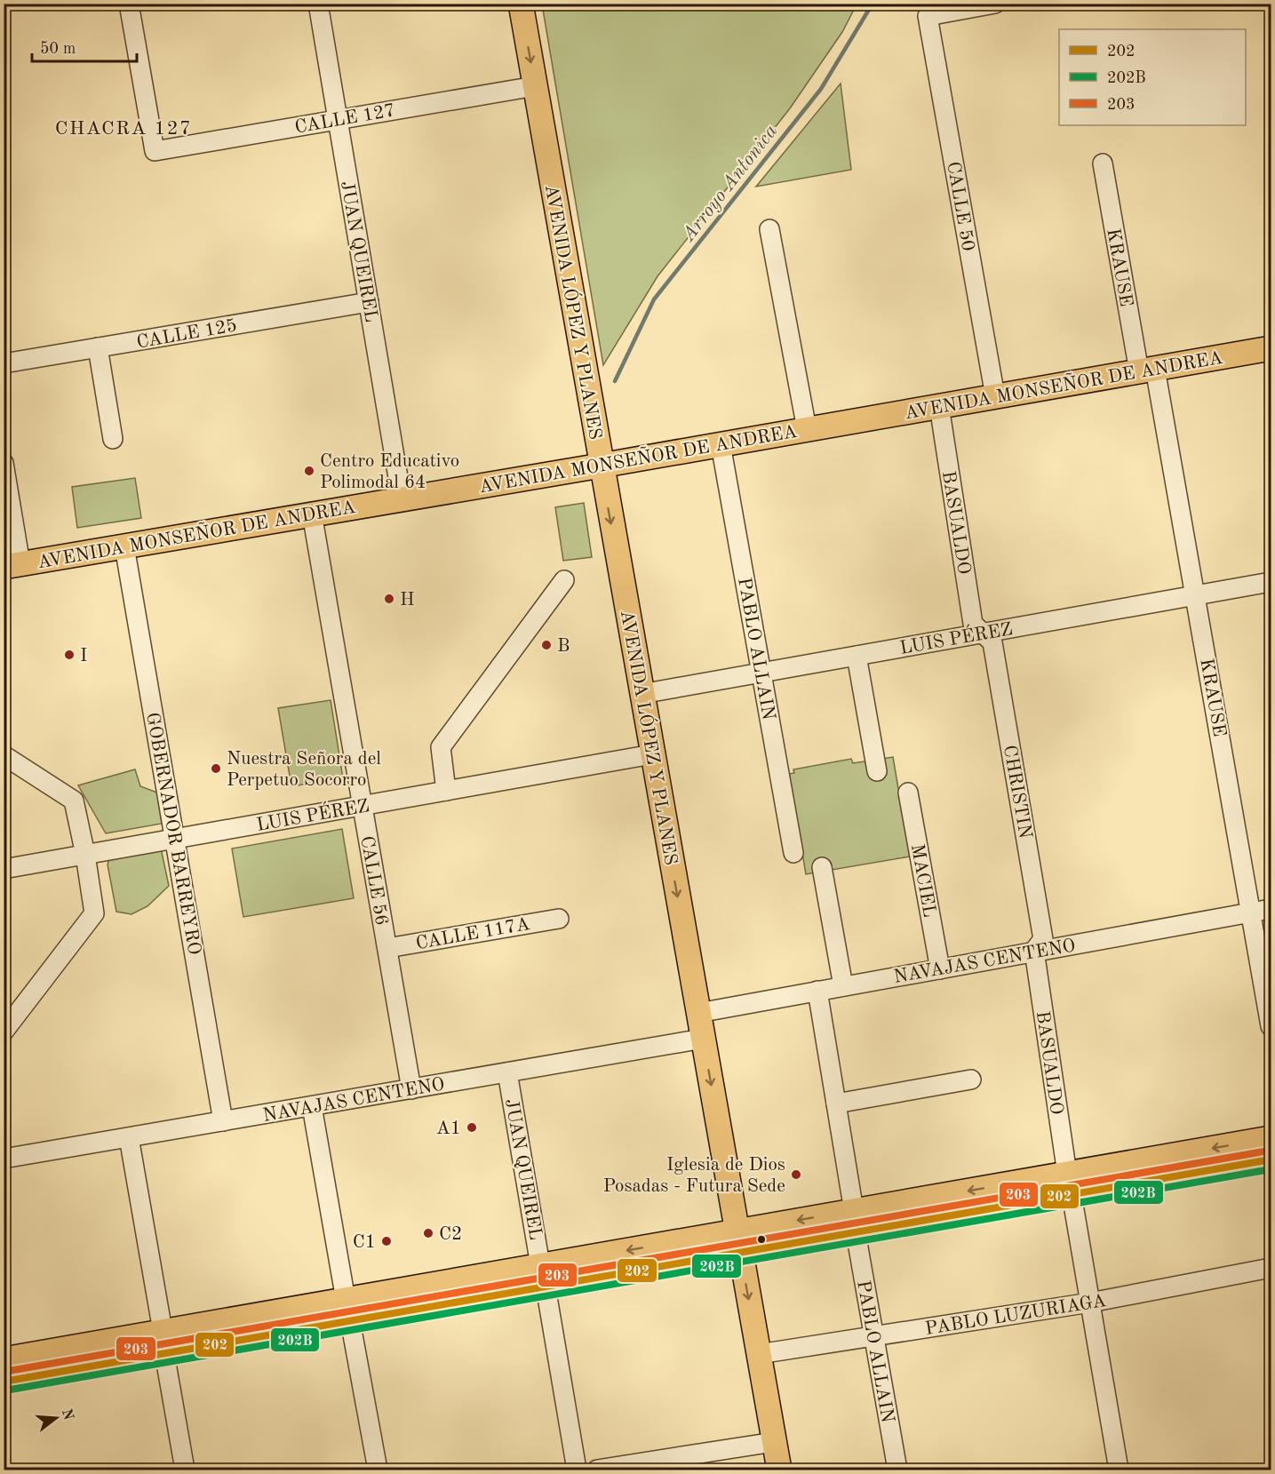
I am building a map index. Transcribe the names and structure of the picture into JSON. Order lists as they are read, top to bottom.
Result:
{
  "streets": {
    "main road": ["AVENIDA LÓPEZ Y PLANES", "AVENIDA MONSEÑOR DE ANDREA"],
    "street": [
      "CALLE 127",
      "CALLE 50",
      "JUAN QUEIREL",
      "KRAUSE",
      "CALLE 125",
      "BASUALDO",
      "LUIS PÉREZ",
      "PABLO ALLAIN",
      "CHRISTIN",
      "GOBERNADOR BARREYRO",
      "CALLE 56",
      "MACIEL",
      "CALLE 117A",
      "NAVAJAS CENTENO",
      "PABLO LUZURIAGA"
    ]
  },
  "crossings": [
    ["CALLE 127", "JUAN QUEIREL"],
    ["CALLE 127", "AVENIDA LÓPEZ Y PLANES"],
    ["CALLE 50", "AVENIDA MONSEÑOR DE ANDREA"],
    ["JUAN QUEIREL", "CALLE 125"],
    ["JUAN QUEIREL", "AVENIDA MONSEÑOR DE ANDREA"],
    ["JUAN QUEIREL", "NAVAJAS CENTENO"],
    ["KRAUSE", "AVENIDA MONSEÑOR DE ANDREA"],
    ["KRAUSE", "LUIS PÉREZ"],
    ["KRAUSE", "NAVAJAS CENTENO"],
    ["AVENIDA LÓPEZ Y PLANES", "AVENIDA MONSEÑOR DE ANDREA"],
    ["AVENIDA LÓPEZ Y PLANES", "LUIS PÉREZ"],
    ["AVENIDA LÓPEZ Y PLANES", "NAVAJAS CENTENO"],
    ["AVENIDA LÓPEZ Y PLANES", "PABLO LUZURIAGA"],
    ["AVENIDA MONSEÑOR DE ANDREA", "BASUALDO"],
    ["AVENIDA MONSEÑOR DE ANDREA", "PABLO ALLAIN"],
    ["AVENIDA MONSEÑOR DE ANDREA", "GOBERNADOR BARREYRO"],
    ["AVENIDA MONSEÑOR DE ANDREA", "CALLE 56"],
    ["BASUALDO", "LUIS PÉREZ"],
    ["BASUALDO", "CHRISTIN"],
    ["BASUALDO", "NAVAJAS CENTENO"],
    ["BASUALDO", "PABLO LUZURIAGA"],
    ["LUIS PÉREZ", "PABLO ALLAIN"],
    ["LUIS PÉREZ", "CHRISTIN"],
    ["LUIS PÉREZ", "GOBERNADOR BARREYRO"],
    ["LUIS PÉREZ", "CALLE 56"],
    ["PABLO ALLAIN", "NAVAJAS CENTENO"],
    ["PABLO ALLAIN", "PABLO LUZURIAGA"],
    ["CHRISTIN", "NAVAJAS CENTENO"],
    ["GOBERNADOR BARREYRO", "NAVAJAS CENTENO"],
    ["CALLE 56", "CALLE 117A"],
    ["CALLE 56", "NAVAJAS CENTENO"],
    ["MACIEL", "NAVAJAS CENTENO"]
  ],
  "one_way": ["AVENIDA LÓPEZ Y PLANES"],
  "districts": ["CHACRA 127"],
  "water": ["Arroyo Antonica"],
  "places": [
    "Centro Educativo Polimodal 64",
    "H",
    "B",
    "I",
    "Nuestra Señora del Perpetuo Socorro",
    "A1",
    "Iglesia de Dios Posadas - Futura Sede",
    "C2",
    "C1"
  ],
  "lines": ["transit line 203", "transit line 202", "transit line 202B"],
  "legend": ["202", "202B", "203"],
  "scale_bar": "50 m",
  "north": "right"
}
